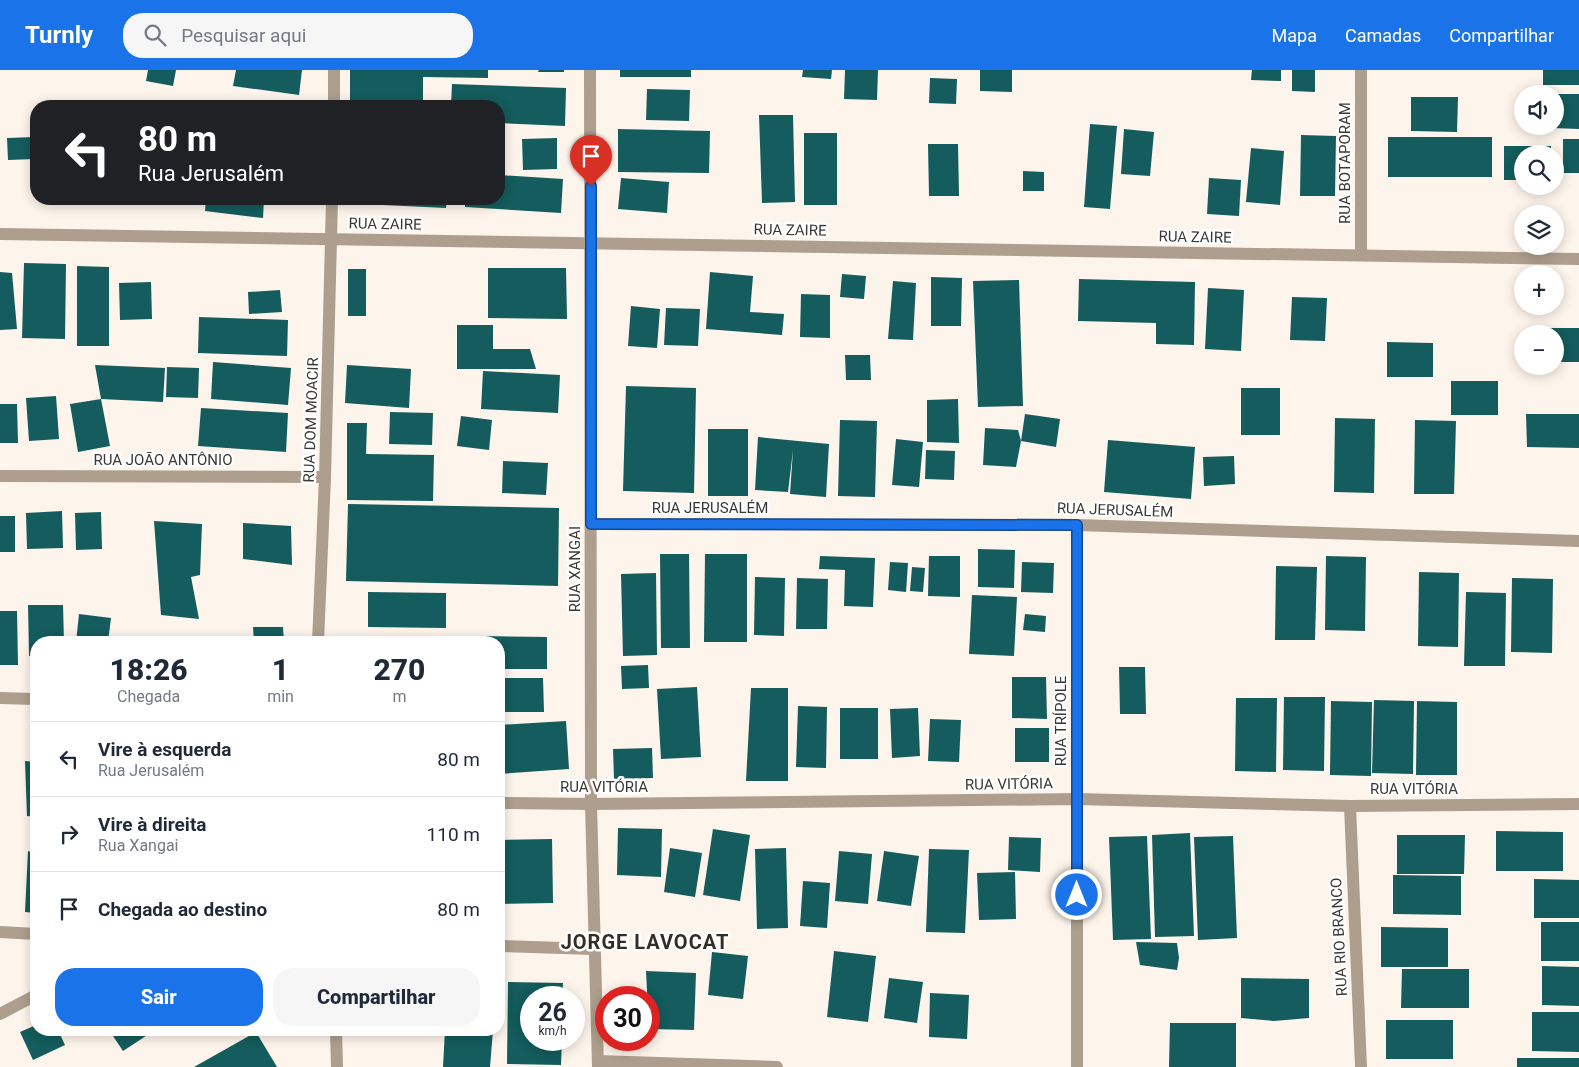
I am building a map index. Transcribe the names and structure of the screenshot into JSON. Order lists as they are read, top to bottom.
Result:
{
  "streets": {
    "street": [
      "RUA BOTAPORAM",
      "RUA ZAIRE",
      "RUA DOM MOACIR",
      "RUA JOÃO ANTÔNIO",
      "RUA JERUSALÉM",
      "RUA XANGAI",
      "RUA TRÍPOLE",
      "RUA VITÓRIA",
      "RUA RIO BRANCO"
    ]
  },
  "crossings": [
    ["RUA BOTAPORAM", "RUA ZAIRE"],
    ["RUA ZAIRE", "RUA DOM MOACIR"],
    ["RUA ZAIRE", "RUA XANGAI"],
    ["RUA DOM MOACIR", "RUA JOÃO ANTÔNIO"],
    ["RUA JERUSALÉM", "RUA XANGAI"],
    ["RUA JERUSALÉM", "RUA TRÍPOLE"],
    ["RUA XANGAI", "RUA VITÓRIA"],
    ["RUA TRÍPOLE", "RUA VITÓRIA"],
    ["RUA VITÓRIA", "RUA RIO BRANCO"]
  ],
  "districts": ["JORGE LAVOCAT"],
  "page": {
    "header": "Turnly",
    "search": "Pesquisar aqui",
    "nav": ["Mapa", "Camadas", "Compartilhar"],
    "map_buttons": ["+", "−"],
    "turn": ["80 m", "Rua Jerusalém"],
    "eta": [
      "18:26",
      "Chegada",
      "1",
      "min",
      "270",
      "m"
    ],
    "list": [
      {
        "name": "Vire à esquerda",
        "note": "Rua Jerusalém",
        "value": "80 m"
      },
      {
        "name": "Vire à direita",
        "note": "Rua Xangai",
        "value": "110 m"
      },
      {
        "name": "Chegada ao destino",
        "value": "80 m"
      }
    ],
    "buttons": ["Sair", "Compartilhar"],
    "speed": "26 km/h",
    "limit": "30"
  }
}
